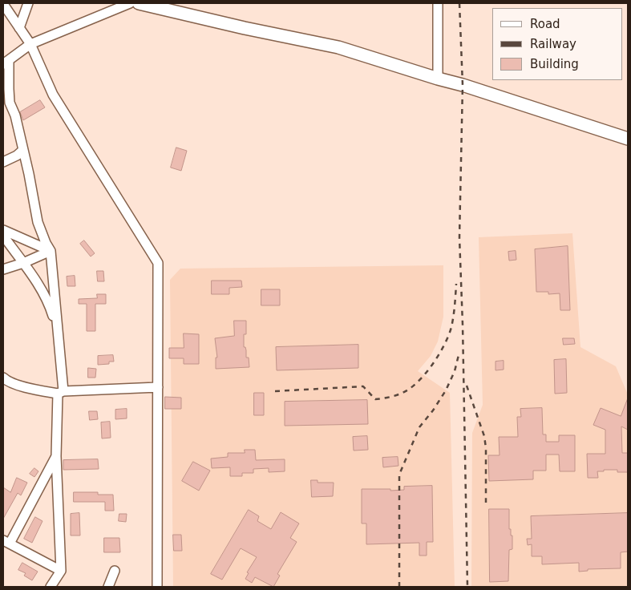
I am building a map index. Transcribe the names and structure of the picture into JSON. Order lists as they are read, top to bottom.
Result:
{
  "legend": ["Road", "Railway", "Building"]
}
